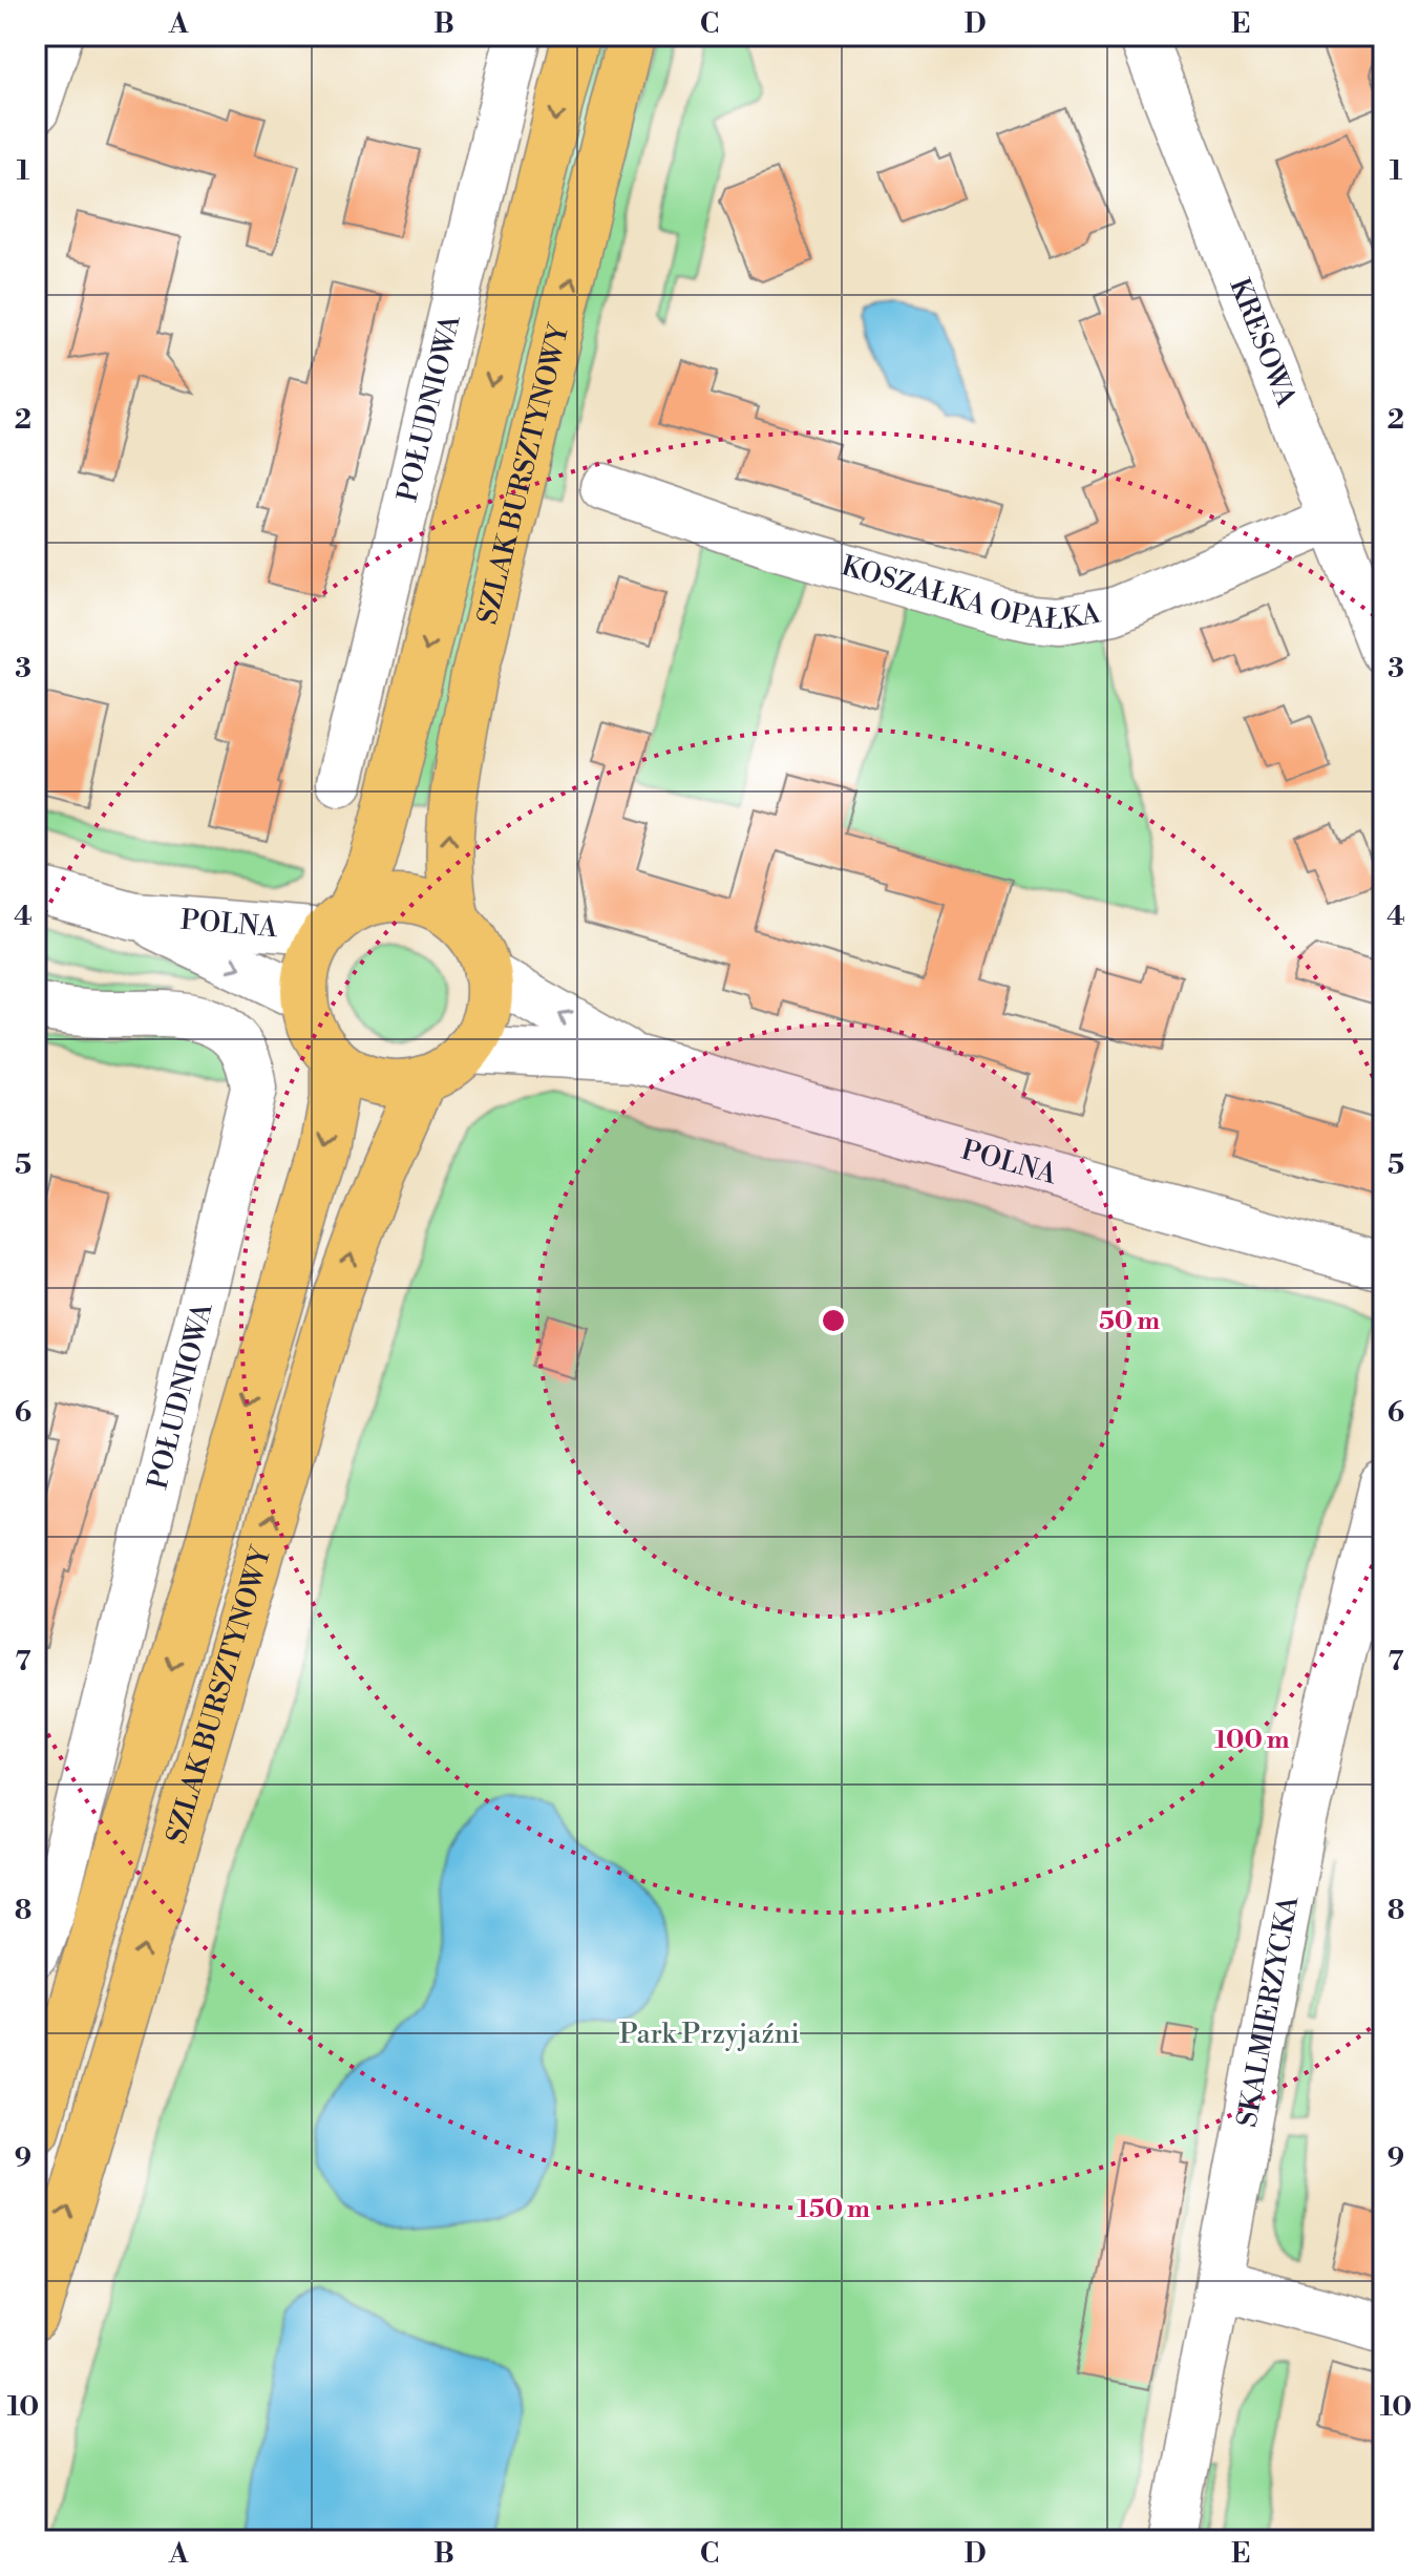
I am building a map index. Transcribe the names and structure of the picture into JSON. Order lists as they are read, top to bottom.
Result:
{
  "streets": {
    "main road": ["SZLAK BURSZTYNOWY"],
    "street": [
      "KRESOWA",
      "POŁUDNIOWA",
      "KOSZAŁKA OPAŁKA",
      "POLNA",
      "SKALMIERZYCKA"
    ]
  },
  "crossings": [
    ["KRESOWA", "KOSZAŁKA OPAŁKA"],
    ["SZLAK BURSZTYNOWY", "POLNA"]
  ],
  "parks": ["Park Przyjaźni"],
  "grid": {
    "columns": [
      "A",
      "B",
      "C",
      "D",
      "E"
    ],
    "rows": [
      "1",
      "2",
      "3",
      "4",
      "5",
      "6",
      "7",
      "8",
      "9",
      "10"
    ]
  },
  "rings": ["50 m", "100 m", "150 m"]
}
